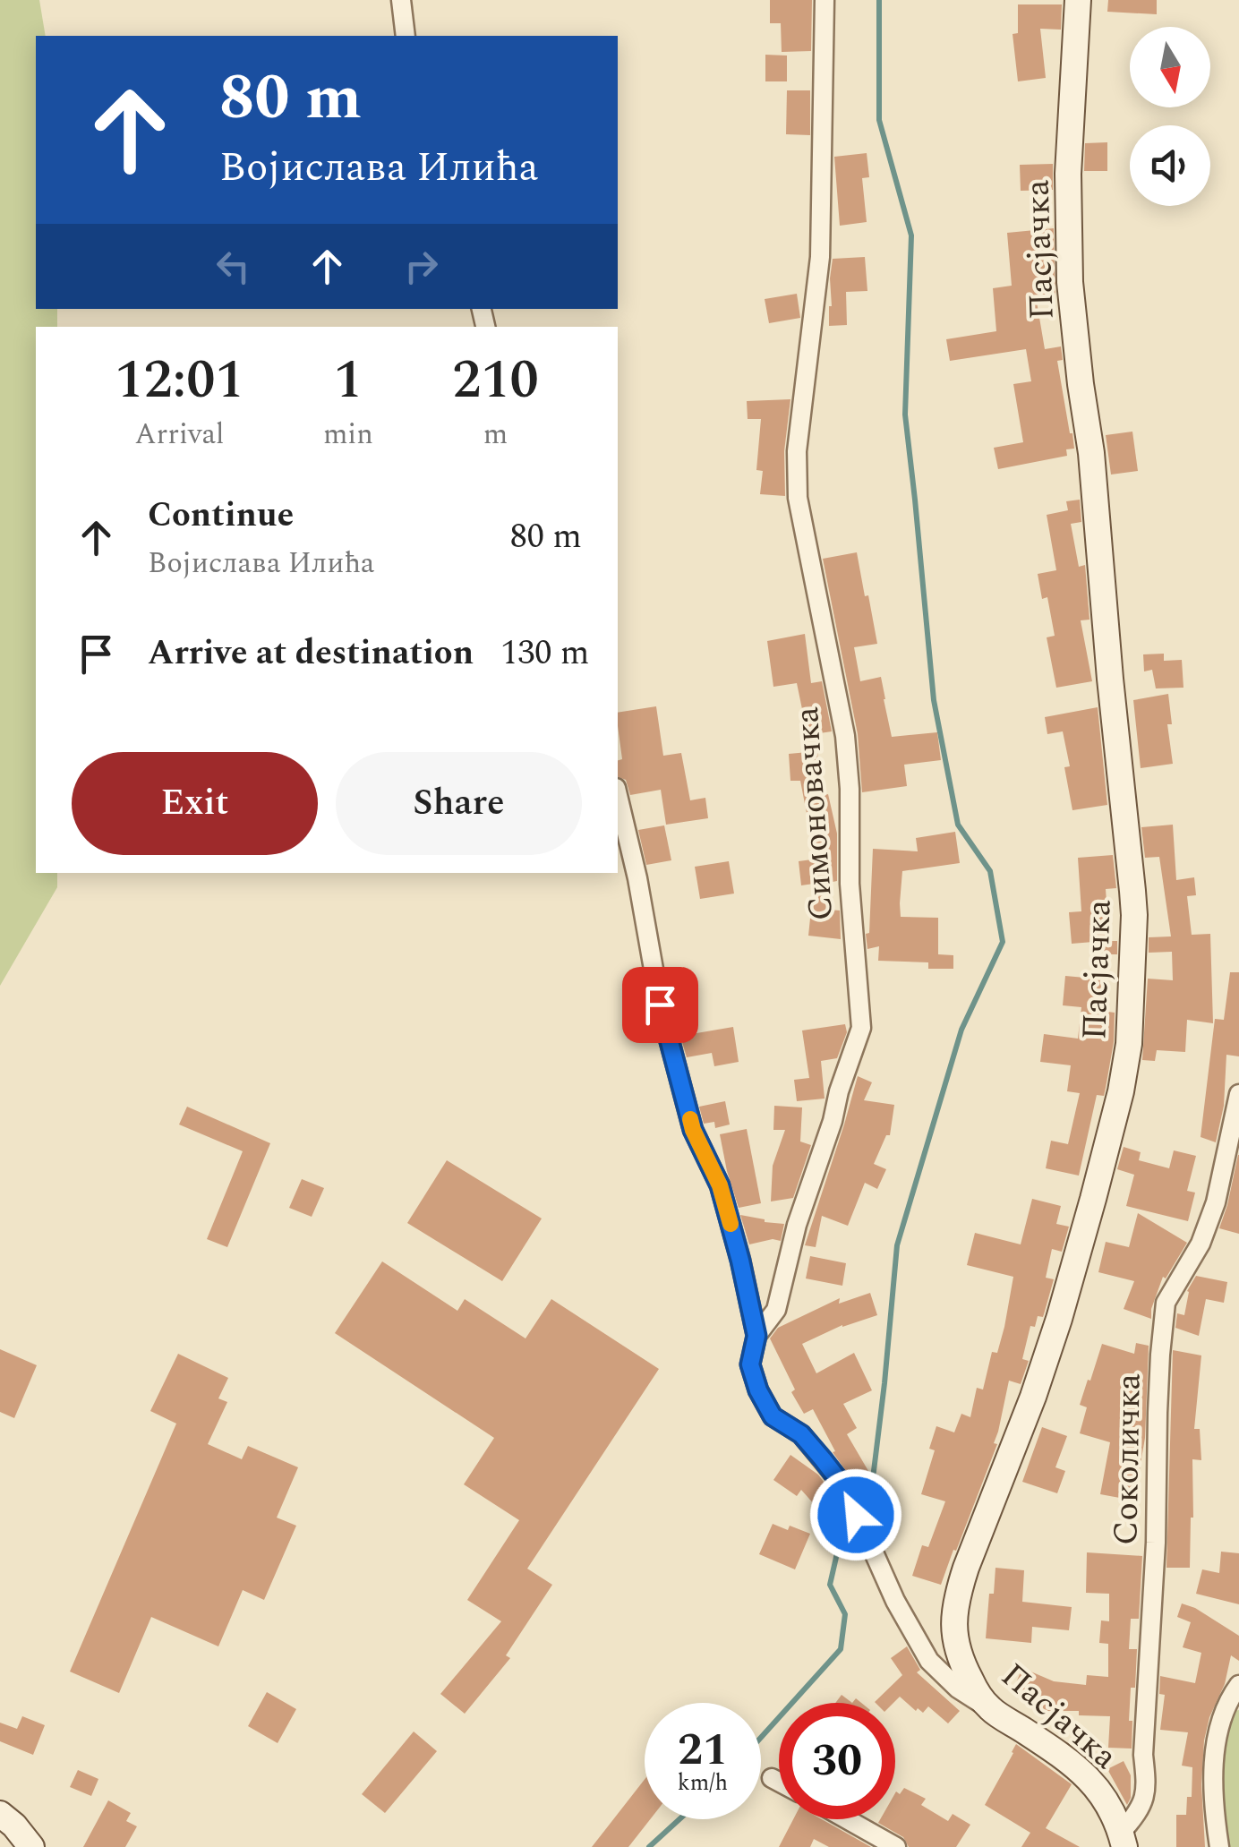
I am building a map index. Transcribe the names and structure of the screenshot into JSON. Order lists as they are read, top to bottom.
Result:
{
  "streets": {
    "main road": ["Пасјачка"],
    "street": ["Симоновачка", "Соколичка"]
  },
  "crossings": [
    ["Пасјачка", "Симоновачка"],
    ["Пасјачка", "Соколичка"]
  ],
  "north": "bottom",
  "page": {
    "turn": ["80 m", "Војислава Илића"],
    "eta": [
      "12:01",
      "Arrival",
      "1",
      "min",
      "210",
      "m"
    ],
    "list": [
      {
        "name": "Continue",
        "note": "Војислава Илића",
        "value": "80 m"
      },
      {
        "name": "Arrive at destination",
        "value": "130 m"
      }
    ],
    "buttons": ["Exit", "Share"],
    "speed": "21 km/h",
    "limit": "30"
  }
}
